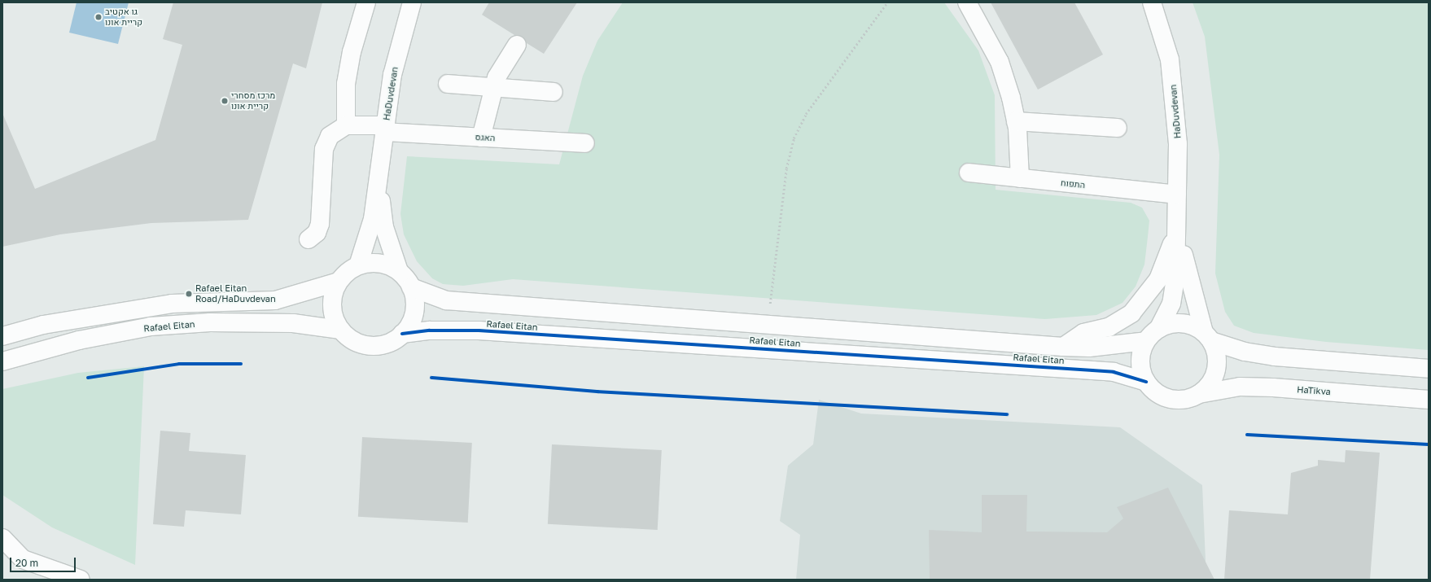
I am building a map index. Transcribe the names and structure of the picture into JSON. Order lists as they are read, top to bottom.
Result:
{
  "streets": {
    "street": [
      "HaDuvdevan",
      "האגס",
      "התפוח",
      "Rafael Eitan",
      "HaTikva"
    ]
  },
  "crossings": [
    ["HaDuvdevan", "האגס"],
    ["HaDuvdevan", "התפוח"],
    ["HaDuvdevan", "Rafael Eitan"],
    ["HaDuvdevan", "HaTikva"],
    ["Rafael Eitan", "HaTikva"]
  ],
  "places": ["גו אקטיב קריית אונו", "מרכז מסחרי קריית אונו", "Rafael Eitan Road/HaDuvdevan"],
  "scale_bar": "20 m"
}
